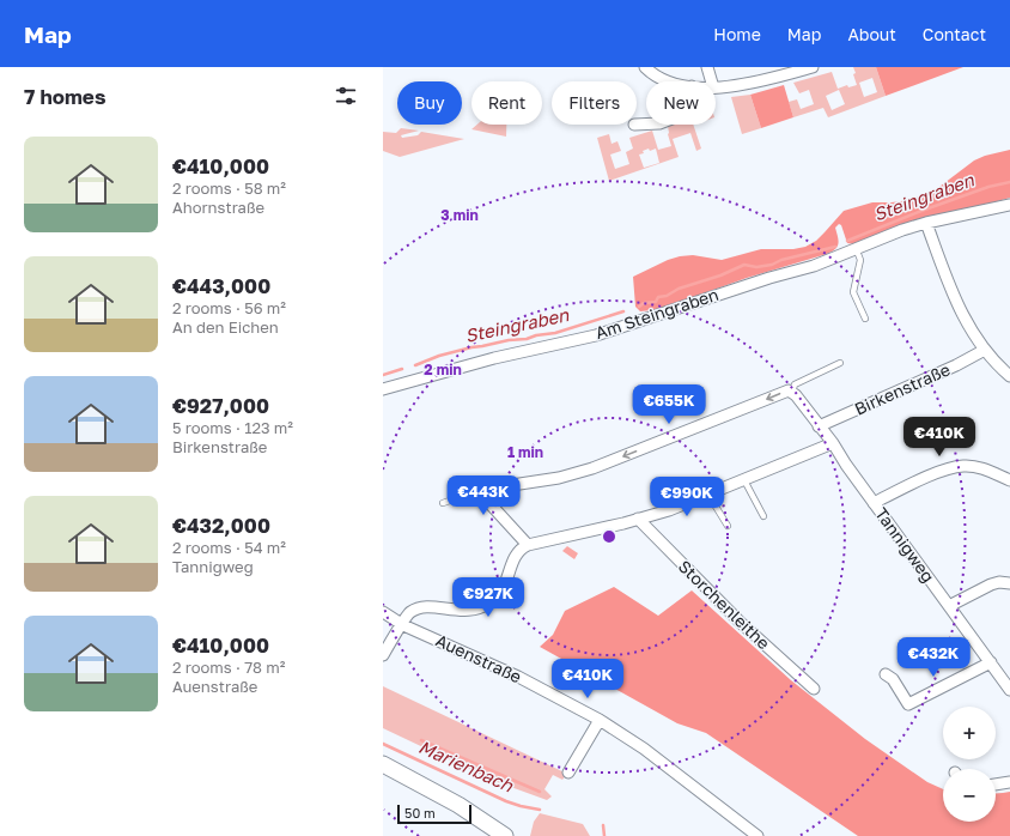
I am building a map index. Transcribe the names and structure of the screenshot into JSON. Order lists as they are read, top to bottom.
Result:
{
  "streets": {
    "street": [
      "Am Steingraben",
      "Birkenstraße",
      "Tannigweg",
      "Storchenleithe",
      "Auenstraße"
    ]
  },
  "crossings": [
    ["Birkenstraße", "Tannigweg"]
  ],
  "water": ["Steingraben", "Marienbach"],
  "scale_bar": "50 m",
  "page": {
    "header": "Map",
    "nav": [
      "Home",
      "Map",
      "About",
      "Contact"
    ],
    "heading": "7 homes",
    "chip": [
      "Buy",
      "Rent",
      "Filters",
      "New"
    ],
    "list": [
      {
        "name": "€410,000",
        "note": "2 rooms · 58 m² · Ahornstraße"
      },
      {
        "name": "€443,000",
        "note": "2 rooms · 56 m² · An den Eichen"
      },
      {
        "name": "€927,000",
        "note": "5 rooms · 123 m² · Birkenstraße"
      },
      {
        "name": "€432,000",
        "note": "2 rooms · 54 m² · Tannigweg"
      },
      {
        "name": "€410,000",
        "note": "2 rooms · 78 m² · Auenstraße"
      }
    ],
    "price": [
      "€655K",
      "€410K",
      "€443K",
      "€990K",
      "€927K",
      "€432K",
      "€410K"
    ],
    "map_buttons": ["+", "−"],
    "scale": "50 m"
  },
  "rings": ["3 min", "2 min", "1 min"]
}
